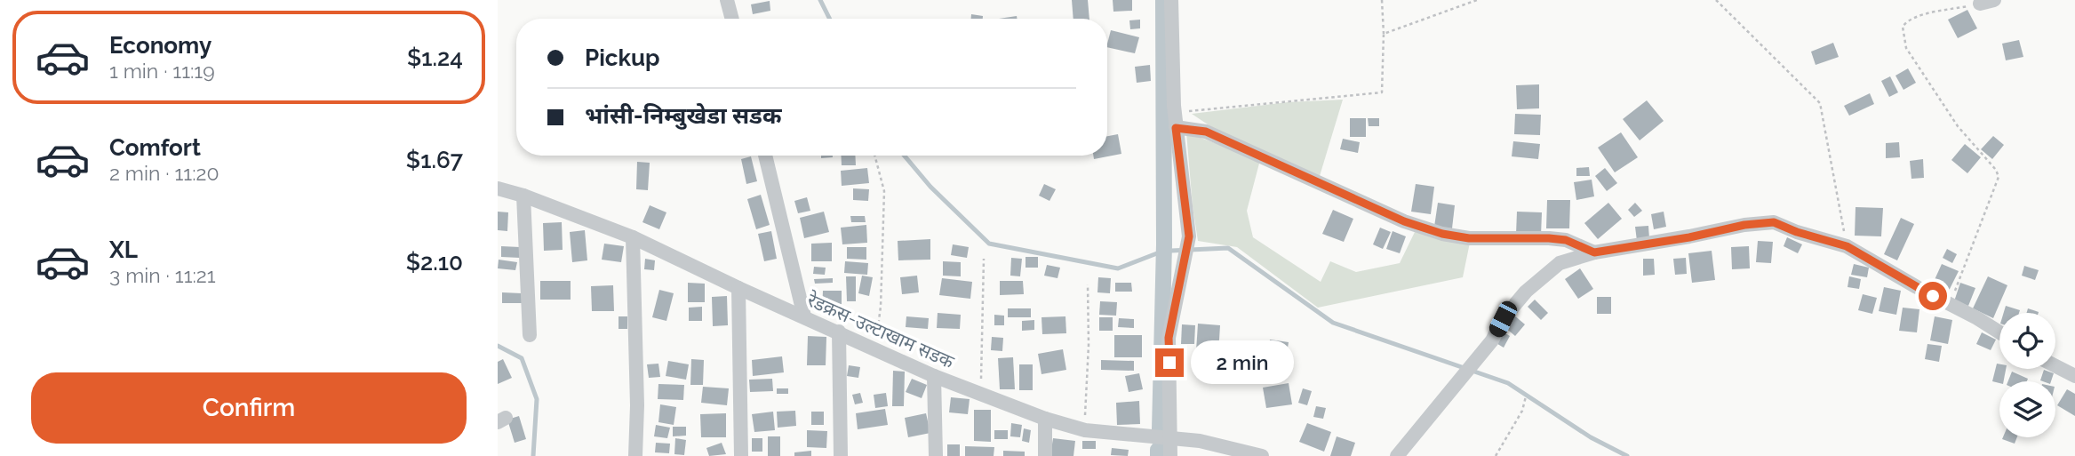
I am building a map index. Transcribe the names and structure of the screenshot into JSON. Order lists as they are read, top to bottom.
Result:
{
  "streets": {
    "street": ["रेडक्रस-उल्टाखाम सडक"]
  },
  "page": {
    "list": [
      {
        "name": "Economy",
        "note": "1 min · 11:19",
        "value": "$1.24"
      },
      {
        "name": "Comfort",
        "note": "2 min · 11:20",
        "value": "$1.67"
      },
      {
        "name": "XL",
        "note": "3 min · 11:21",
        "value": "$2.10"
      }
    ],
    "banner": ["Pickup", "भांसी-निम्बुखेडा सडक"],
    "bubble": "2 min",
    "buttons": "Confirm"
  }
}
